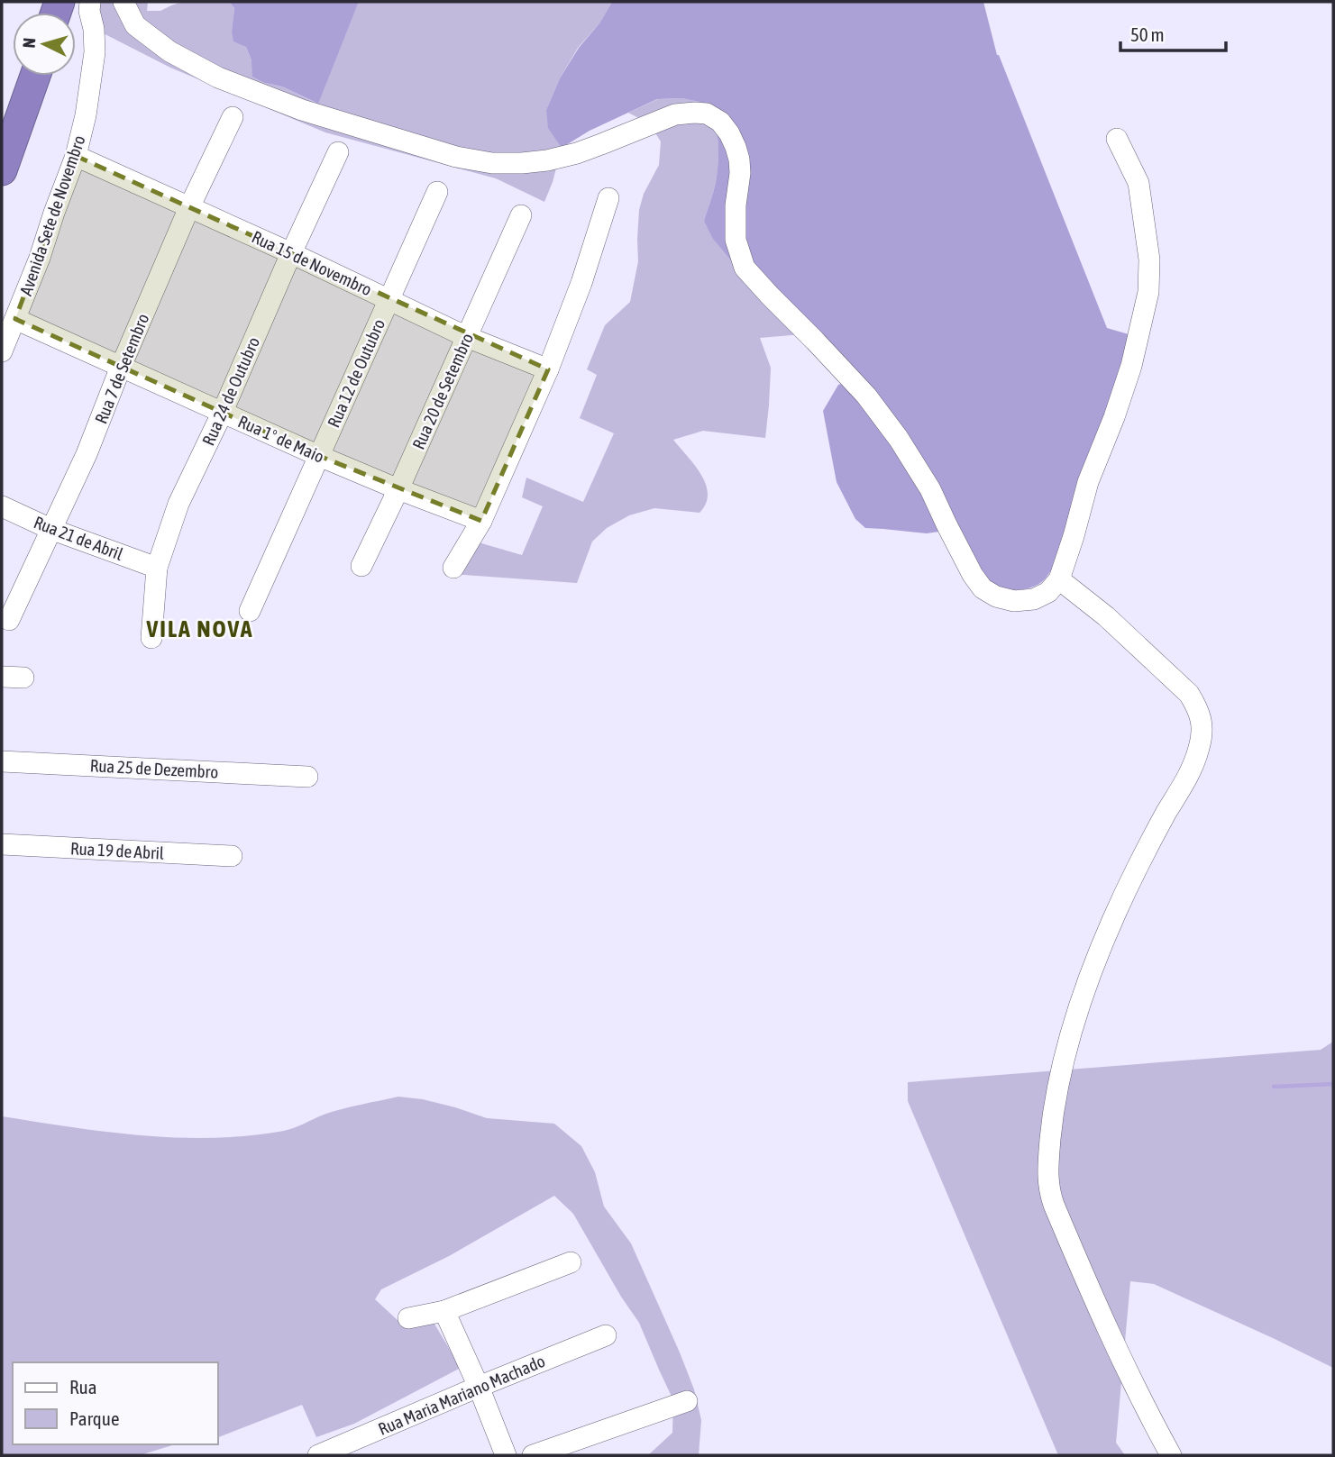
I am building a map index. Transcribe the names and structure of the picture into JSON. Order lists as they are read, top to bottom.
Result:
{
  "streets": {
    "street": [
      "Avenida Sete de Novembro",
      "Rua 15 de Novembro",
      "Rua 7 de Setembro",
      "Rua 12 de Outubro",
      "Rua 24 de Outubro",
      "Rua 20 de Setembro",
      "Rua 1º de Maio",
      "Rua 21 de Abril",
      "Rua 25 de Dezembro",
      "Rua 19 de Abril",
      "Rua Maria Mariano Machado"
    ]
  },
  "crossings": [
    ["Avenida Sete de Novembro", "Rua 15 de Novembro"],
    ["Avenida Sete de Novembro", "Rua 1º de Maio"],
    ["Rua 15 de Novembro", "Rua 7 de Setembro"],
    ["Rua 15 de Novembro", "Rua 12 de Outubro"],
    ["Rua 15 de Novembro", "Rua 24 de Outubro"],
    ["Rua 15 de Novembro", "Rua 20 de Setembro"],
    ["Rua 7 de Setembro", "Rua 1º de Maio"],
    ["Rua 7 de Setembro", "Rua 21 de Abril"],
    ["Rua 12 de Outubro", "Rua 1º de Maio"],
    ["Rua 24 de Outubro", "Rua 1º de Maio"],
    ["Rua 24 de Outubro", "Rua 21 de Abril"],
    ["Rua 20 de Setembro", "Rua 1º de Maio"]
  ],
  "districts": ["VILA NOVA"],
  "legend": ["Rua", "Parque"],
  "scale_bar": "50 m",
  "north": "left"
}
